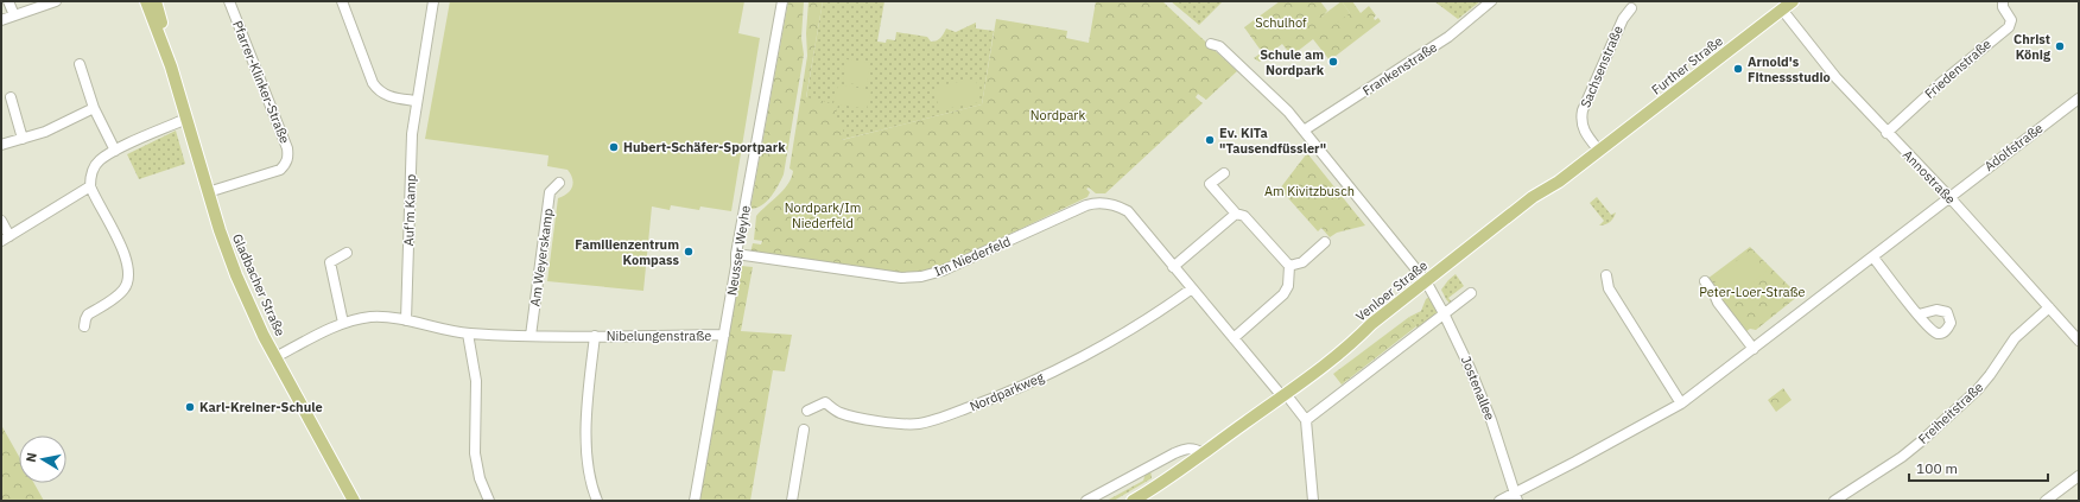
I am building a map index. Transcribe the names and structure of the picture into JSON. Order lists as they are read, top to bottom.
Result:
{
  "streets": {
    "main road": ["Further Straße", "Gladbacher Straße", "Venloer Straße"],
    "street": [
      "Sachsenstraße",
      "Frankenstraße",
      "Friedenstraße",
      "Pfarrer-Klinker-Straße",
      "Adolfstraße",
      "Annostraße",
      "Auf'm Kamp",
      "Neusser Weyhe",
      "Im Niederfeld",
      "Am Weyerskamp",
      "Nibelungenstraße",
      "Jostenallee",
      "Nordparkweg",
      "Freiheitstraße"
    ]
  },
  "crossings": [
    ["Further Straße", "Sachsenstraße"],
    ["Further Straße", "Annostraße"],
    ["Further Straße", "Venloer Straße"],
    ["Sachsenstraße", "Venloer Straße"],
    ["Friedenstraße", "Annostraße"],
    ["Pfarrer-Klinker-Straße", "Gladbacher Straße"],
    ["Adolfstraße", "Annostraße"],
    ["Annostraße", "Freiheitstraße"],
    ["Auf'm Kamp", "Nibelungenstraße"],
    ["Neusser Weyhe", "Im Niederfeld"],
    ["Neusser Weyhe", "Nibelungenstraße"],
    ["Am Weyerskamp", "Nibelungenstraße"],
    ["Gladbacher Straße", "Nibelungenstraße"],
    ["Venloer Straße", "Jostenallee"]
  ],
  "parks": [
    "Schulhof",
    "Nordpark",
    "Am Kivitzbusch",
    "Nordpark/Im Niederfeld",
    "Peter-Loer-Straße"
  ],
  "places": [
    "Christ König",
    "Schule am Nordpark",
    "Arnold's Fitnessstudio",
    "Ev. KiTa \"Tausendfüssler\"",
    "Hubert-Schäfer-Sportpark",
    "Familienzentrum Kompass",
    "Karl-Kreiner-Schule"
  ],
  "scale_bar": "100 m",
  "north": "left"
}
